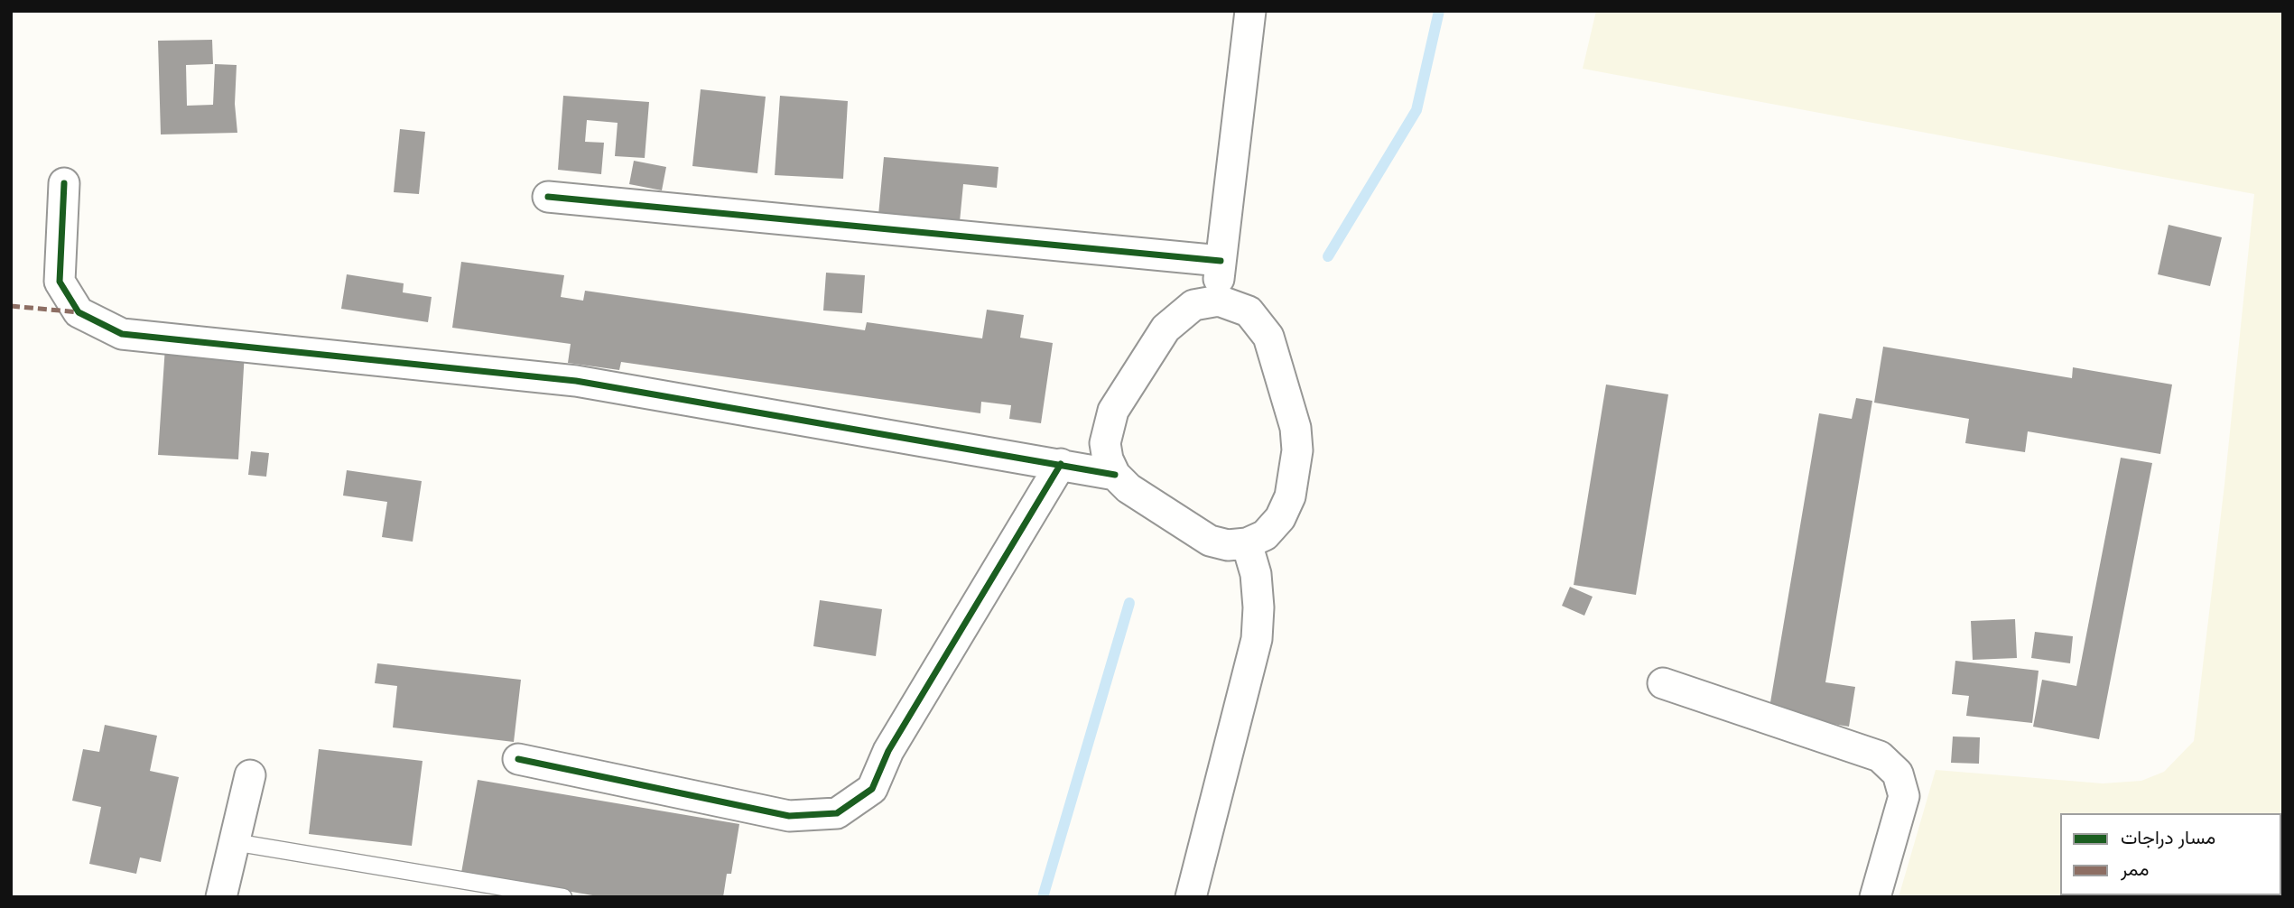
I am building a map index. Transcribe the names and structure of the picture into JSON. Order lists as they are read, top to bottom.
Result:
{
  "legend": ["مسار دراجات", "ممر"]
}
